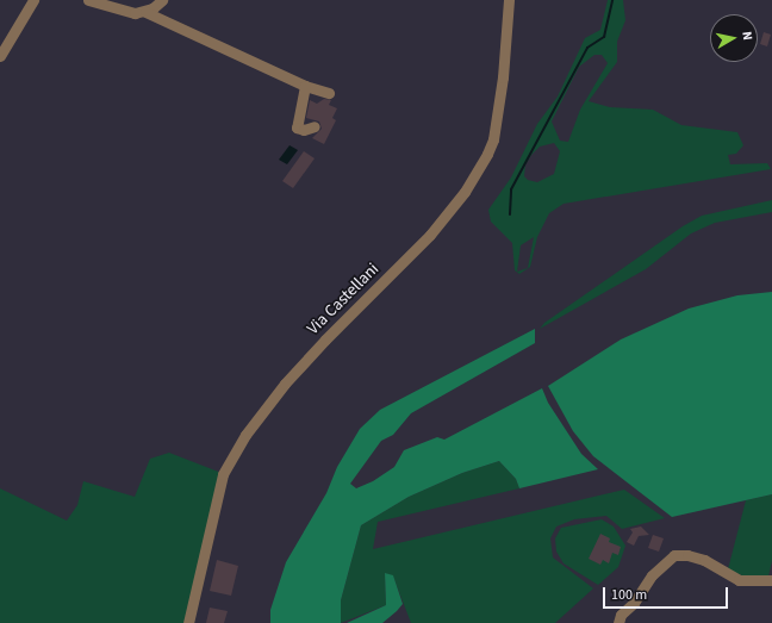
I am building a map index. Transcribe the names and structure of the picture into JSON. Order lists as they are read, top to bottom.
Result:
{
  "streets": {
    "street": ["Via Castellani"]
  },
  "scale_bar": "100 m",
  "north": "right"
}
